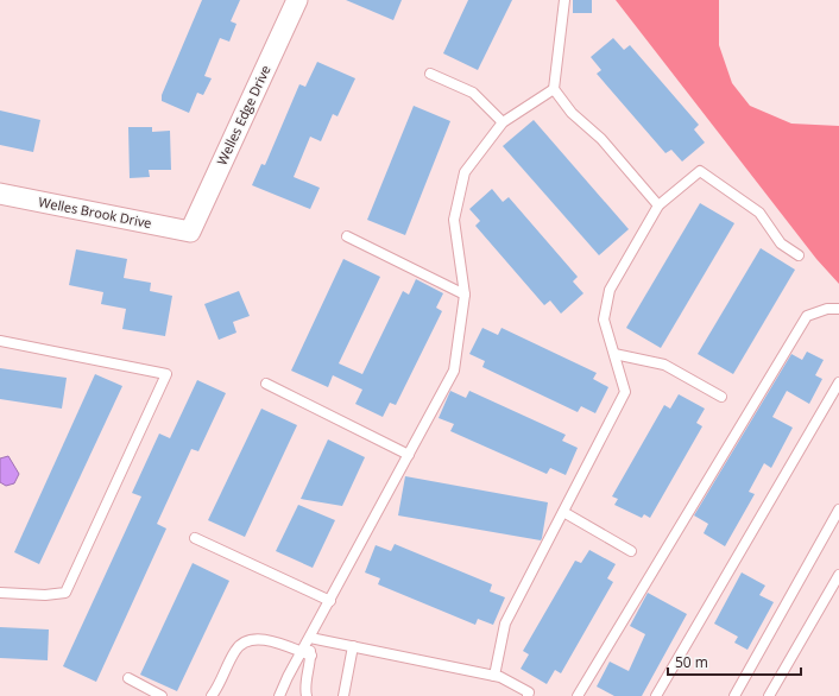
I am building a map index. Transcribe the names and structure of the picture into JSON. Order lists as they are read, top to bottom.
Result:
{
  "streets": {
    "street": ["Welles Edge Drive", "Welles Brook Drive"]
  },
  "crossings": [
    ["Welles Edge Drive", "Welles Brook Drive"]
  ],
  "scale_bar": "50 m"
}
